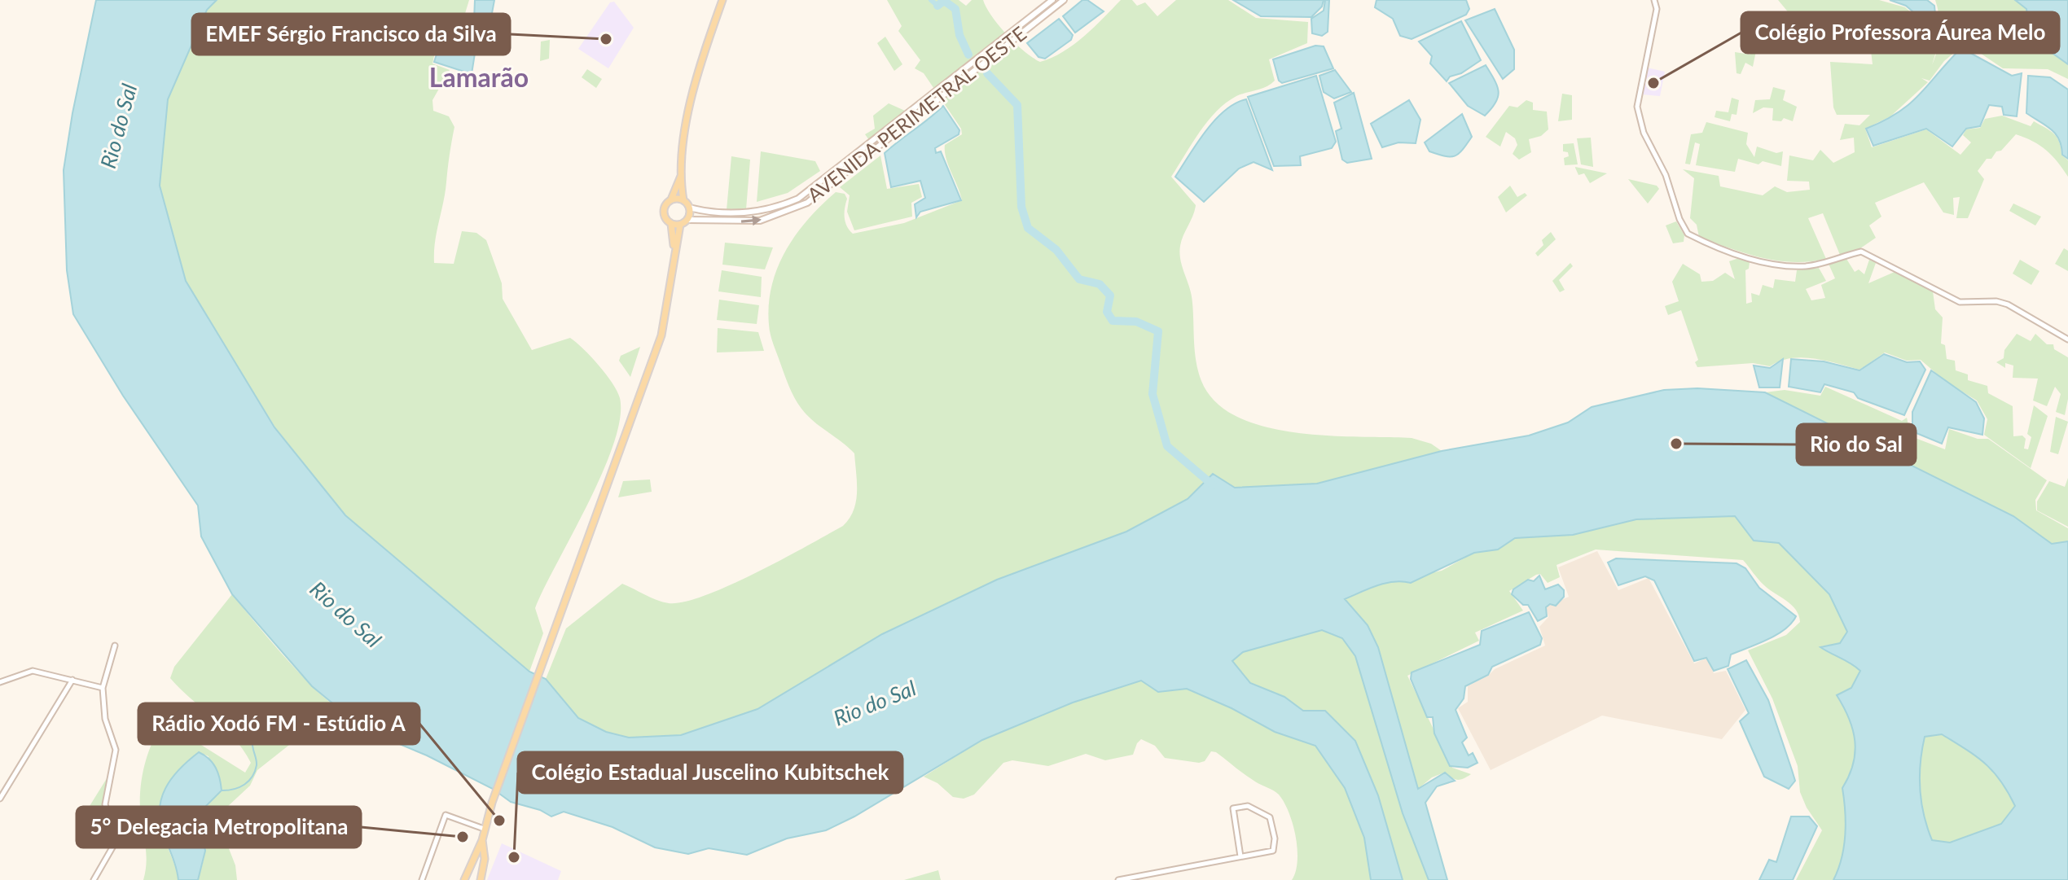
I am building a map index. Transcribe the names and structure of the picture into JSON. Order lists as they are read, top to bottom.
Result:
{
  "streets": {
    "main road": ["AVENIDA PERIMETRAL OESTE"]
  },
  "districts": ["Lamarão"],
  "water": ["Rio do Sal"],
  "places": [
    "EMEF Sérgio Francisco da Silva",
    "Colégio Professora Áurea Melo",
    "Rio do Sal",
    "Rádio Xodó FM - Estúdio A",
    "5° Delegacia Metropolitana",
    "Colégio Estadual Juscelino Kubitschek"
  ]
}
